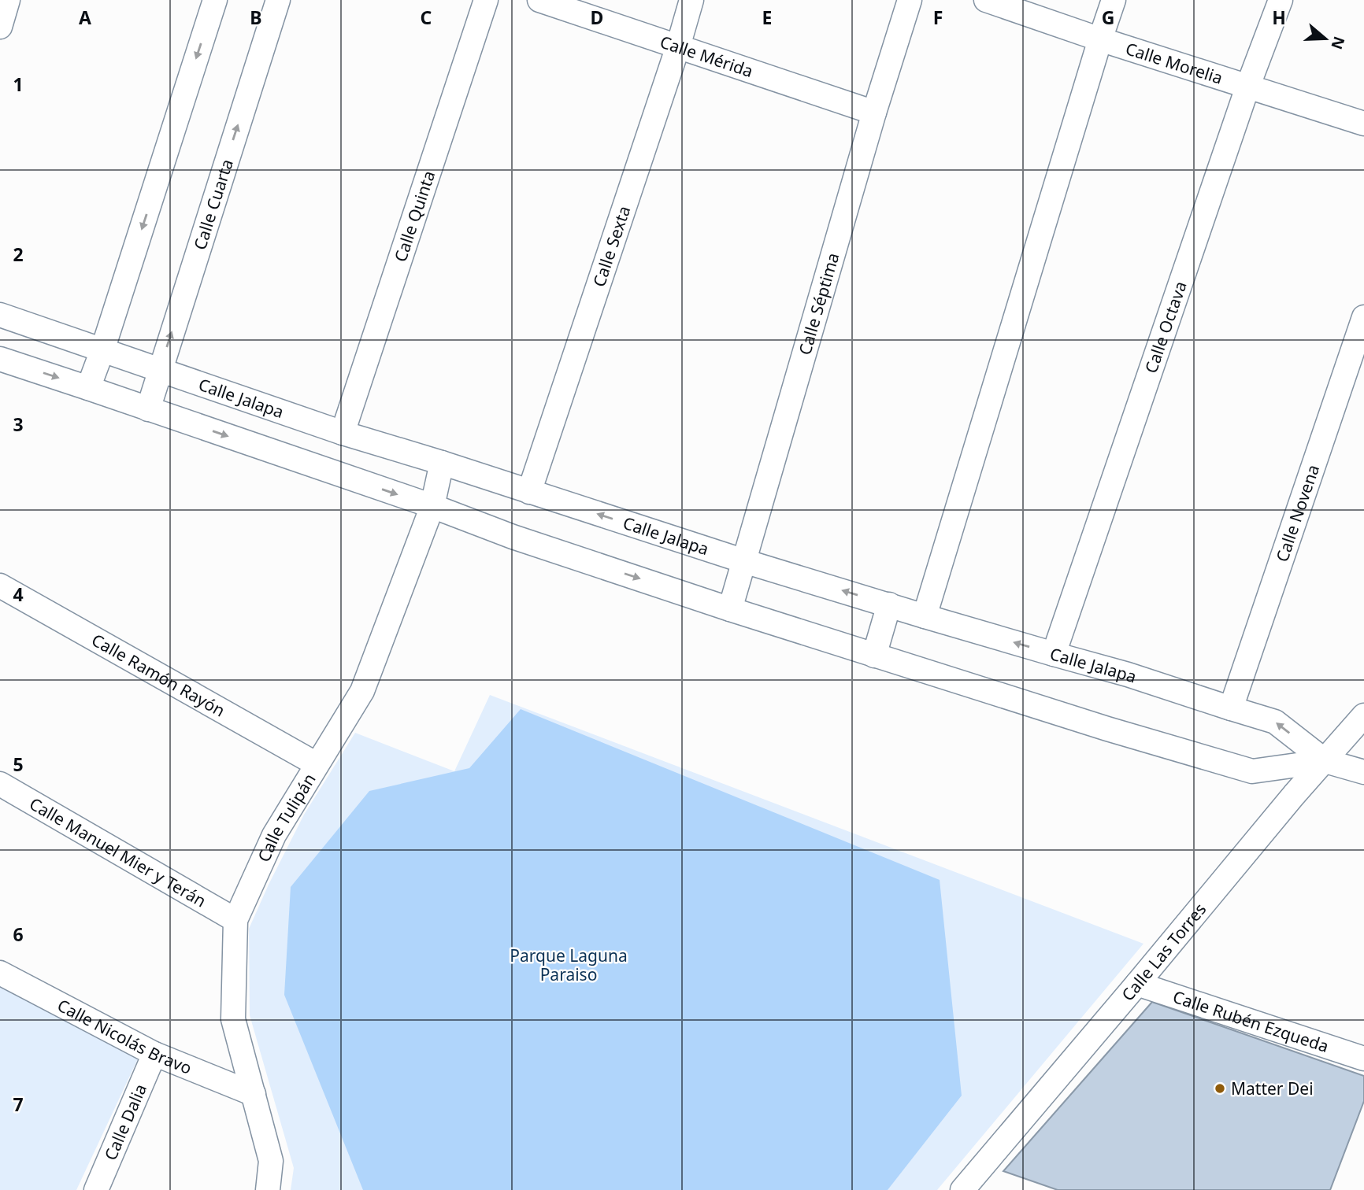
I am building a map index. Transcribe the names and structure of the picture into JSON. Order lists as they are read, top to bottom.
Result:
{
  "streets": {
    "street": [
      "Calle Mérida",
      "Calle Morelia",
      "Calle Cuarta",
      "Calle Quinta",
      "Calle Sexta",
      "Calle Séptima",
      "Calle Octava",
      "Calle Jalapa",
      "Calle Novena",
      "Calle Ramón Rayón",
      "Calle Tulipán",
      "Calle Manuel Mier y Terán",
      "Calle Las Torres",
      "Calle Rubén Ezqueda",
      "Calle Nicolás Bravo",
      "Calle Dalia"
    ]
  },
  "crossings": [
    ["Calle Mérida", "Calle Sexta"],
    ["Calle Mérida", "Calle Séptima"],
    ["Calle Morelia", "Calle Octava"],
    ["Calle Cuarta", "Calle Jalapa"],
    ["Calle Quinta", "Calle Jalapa"],
    ["Calle Sexta", "Calle Jalapa"],
    ["Calle Séptima", "Calle Jalapa"],
    ["Calle Octava", "Calle Jalapa"],
    ["Calle Jalapa", "Calle Novena"],
    ["Calle Jalapa", "Calle Tulipán"],
    ["Calle Jalapa", "Calle Las Torres"],
    ["Calle Ramón Rayón", "Calle Tulipán"],
    ["Calle Tulipán", "Calle Manuel Mier y Terán"],
    ["Calle Tulipán", "Calle Nicolás Bravo"],
    ["Calle Las Torres", "Calle Rubén Ezqueda"],
    ["Calle Nicolás Bravo", "Calle Dalia"]
  ],
  "parks": ["Parque Laguna Paraiso"],
  "places": ["Matter Dei"],
  "north": "right",
  "grid": {
    "columns": [
      "A",
      "B",
      "C",
      "D",
      "E",
      "F",
      "G",
      "H"
    ],
    "rows": [
      "1",
      "2",
      "3",
      "4",
      "5",
      "6",
      "7"
    ]
  }
}
